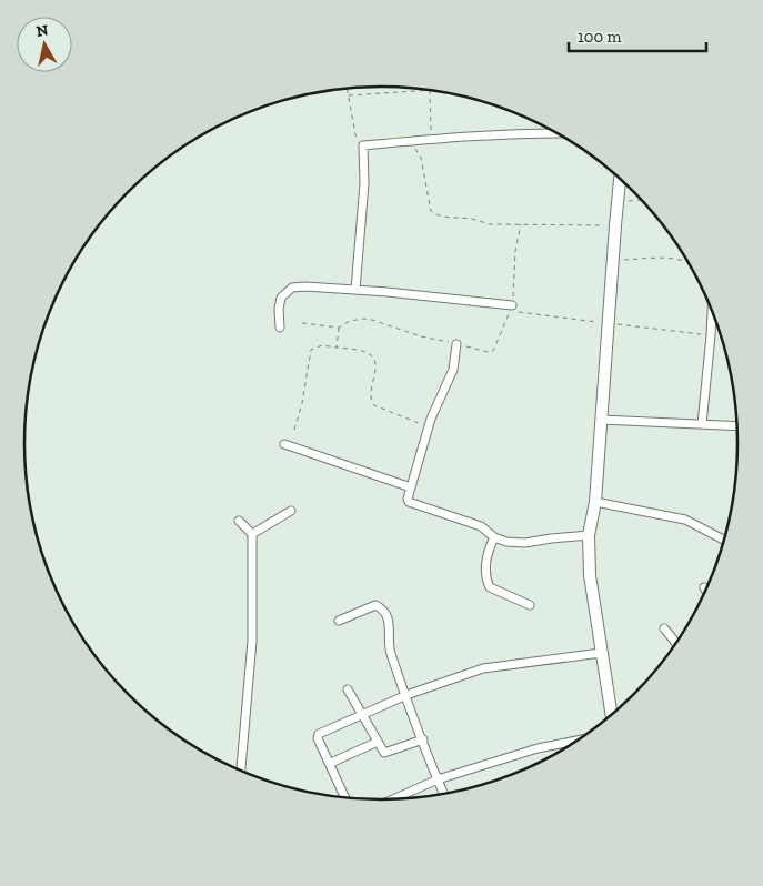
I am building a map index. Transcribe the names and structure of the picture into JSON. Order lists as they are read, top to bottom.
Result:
{
  "scale_bar": "100 m",
  "north": "top"
}
